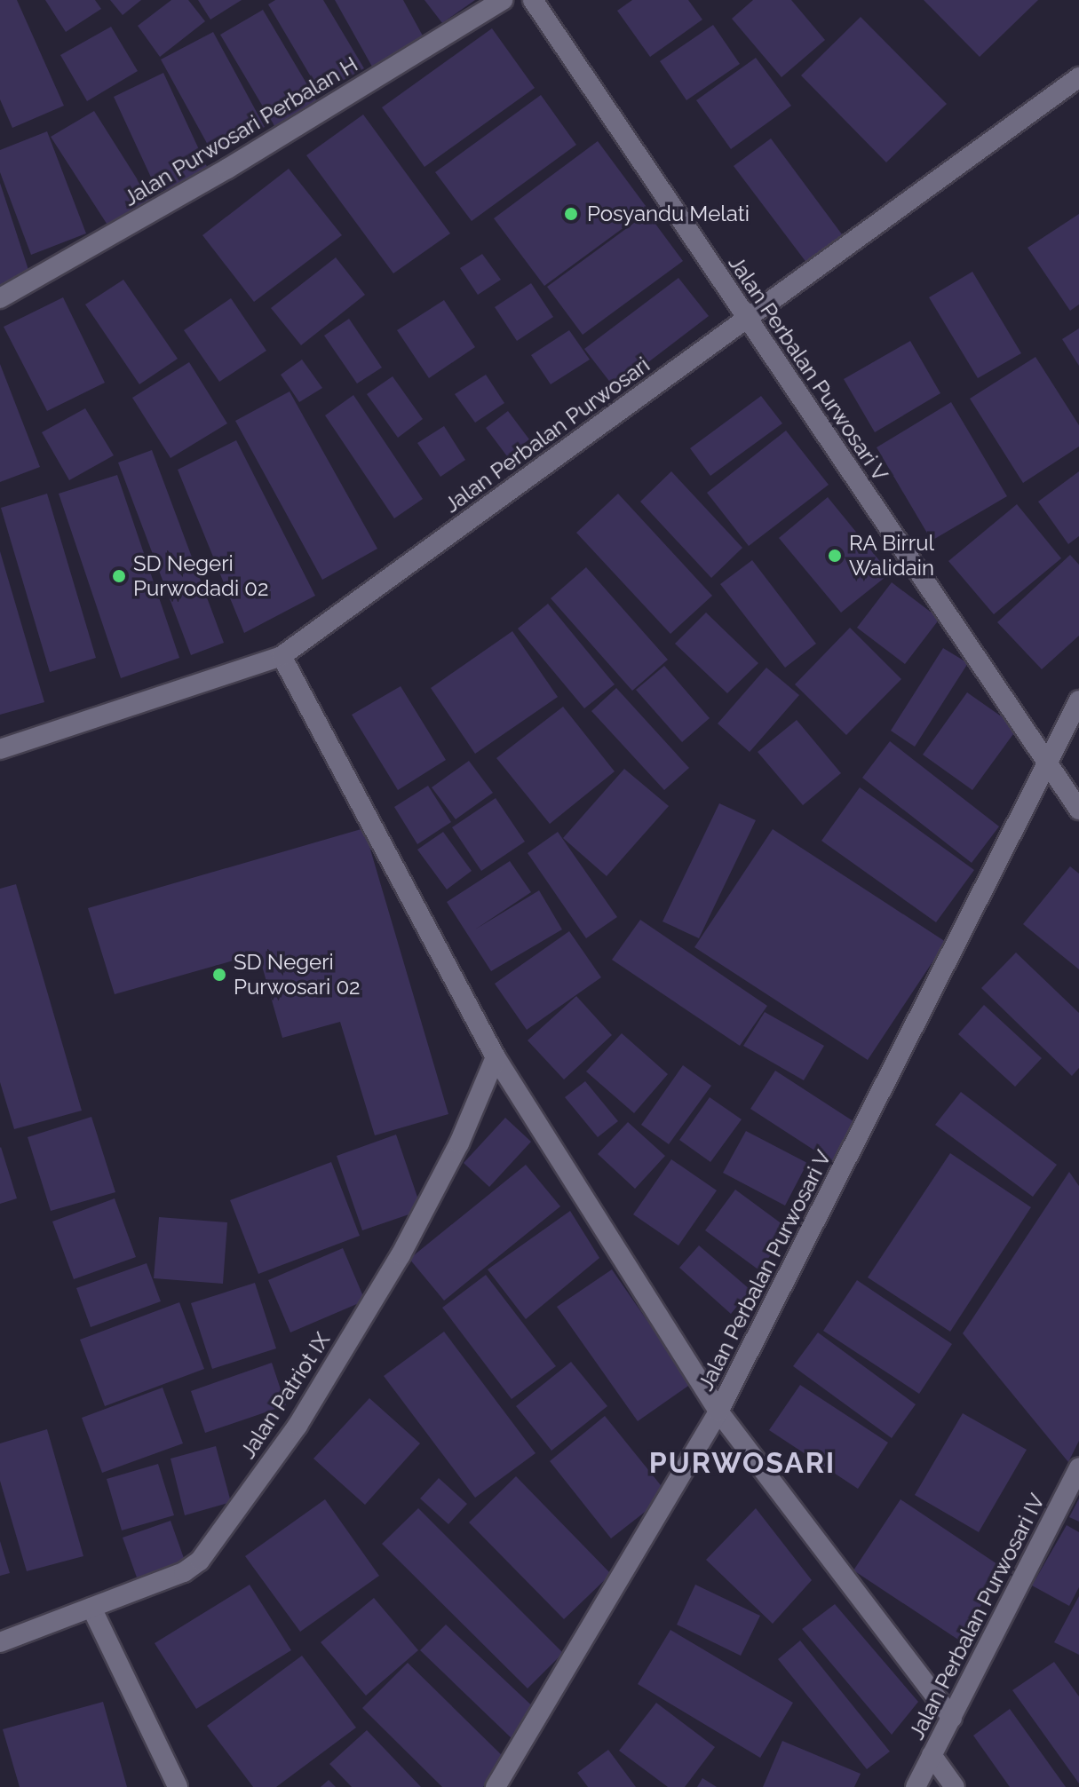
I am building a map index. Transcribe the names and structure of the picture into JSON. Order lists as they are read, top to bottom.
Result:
{
  "streets": {
    "street": [
      "Jalan Purwosari Perbalan H",
      "Jalan Perbalan Purwosari V",
      "Jalan Perbalan Purwosari",
      "Jalan Patriot IX",
      "Jalan Perbalan Purwosari IV"
    ]
  },
  "crossings": [
    ["Jalan Perbalan Purwosari V", "Jalan Perbalan Purwosari"]
  ],
  "districts": ["PURWOSARI"],
  "places": [
    "Posyandu Melati",
    "RA Birrul Walidain",
    "SD Negeri Purwodadi 02",
    "SD Negeri Purwosari 02"
  ]
}
